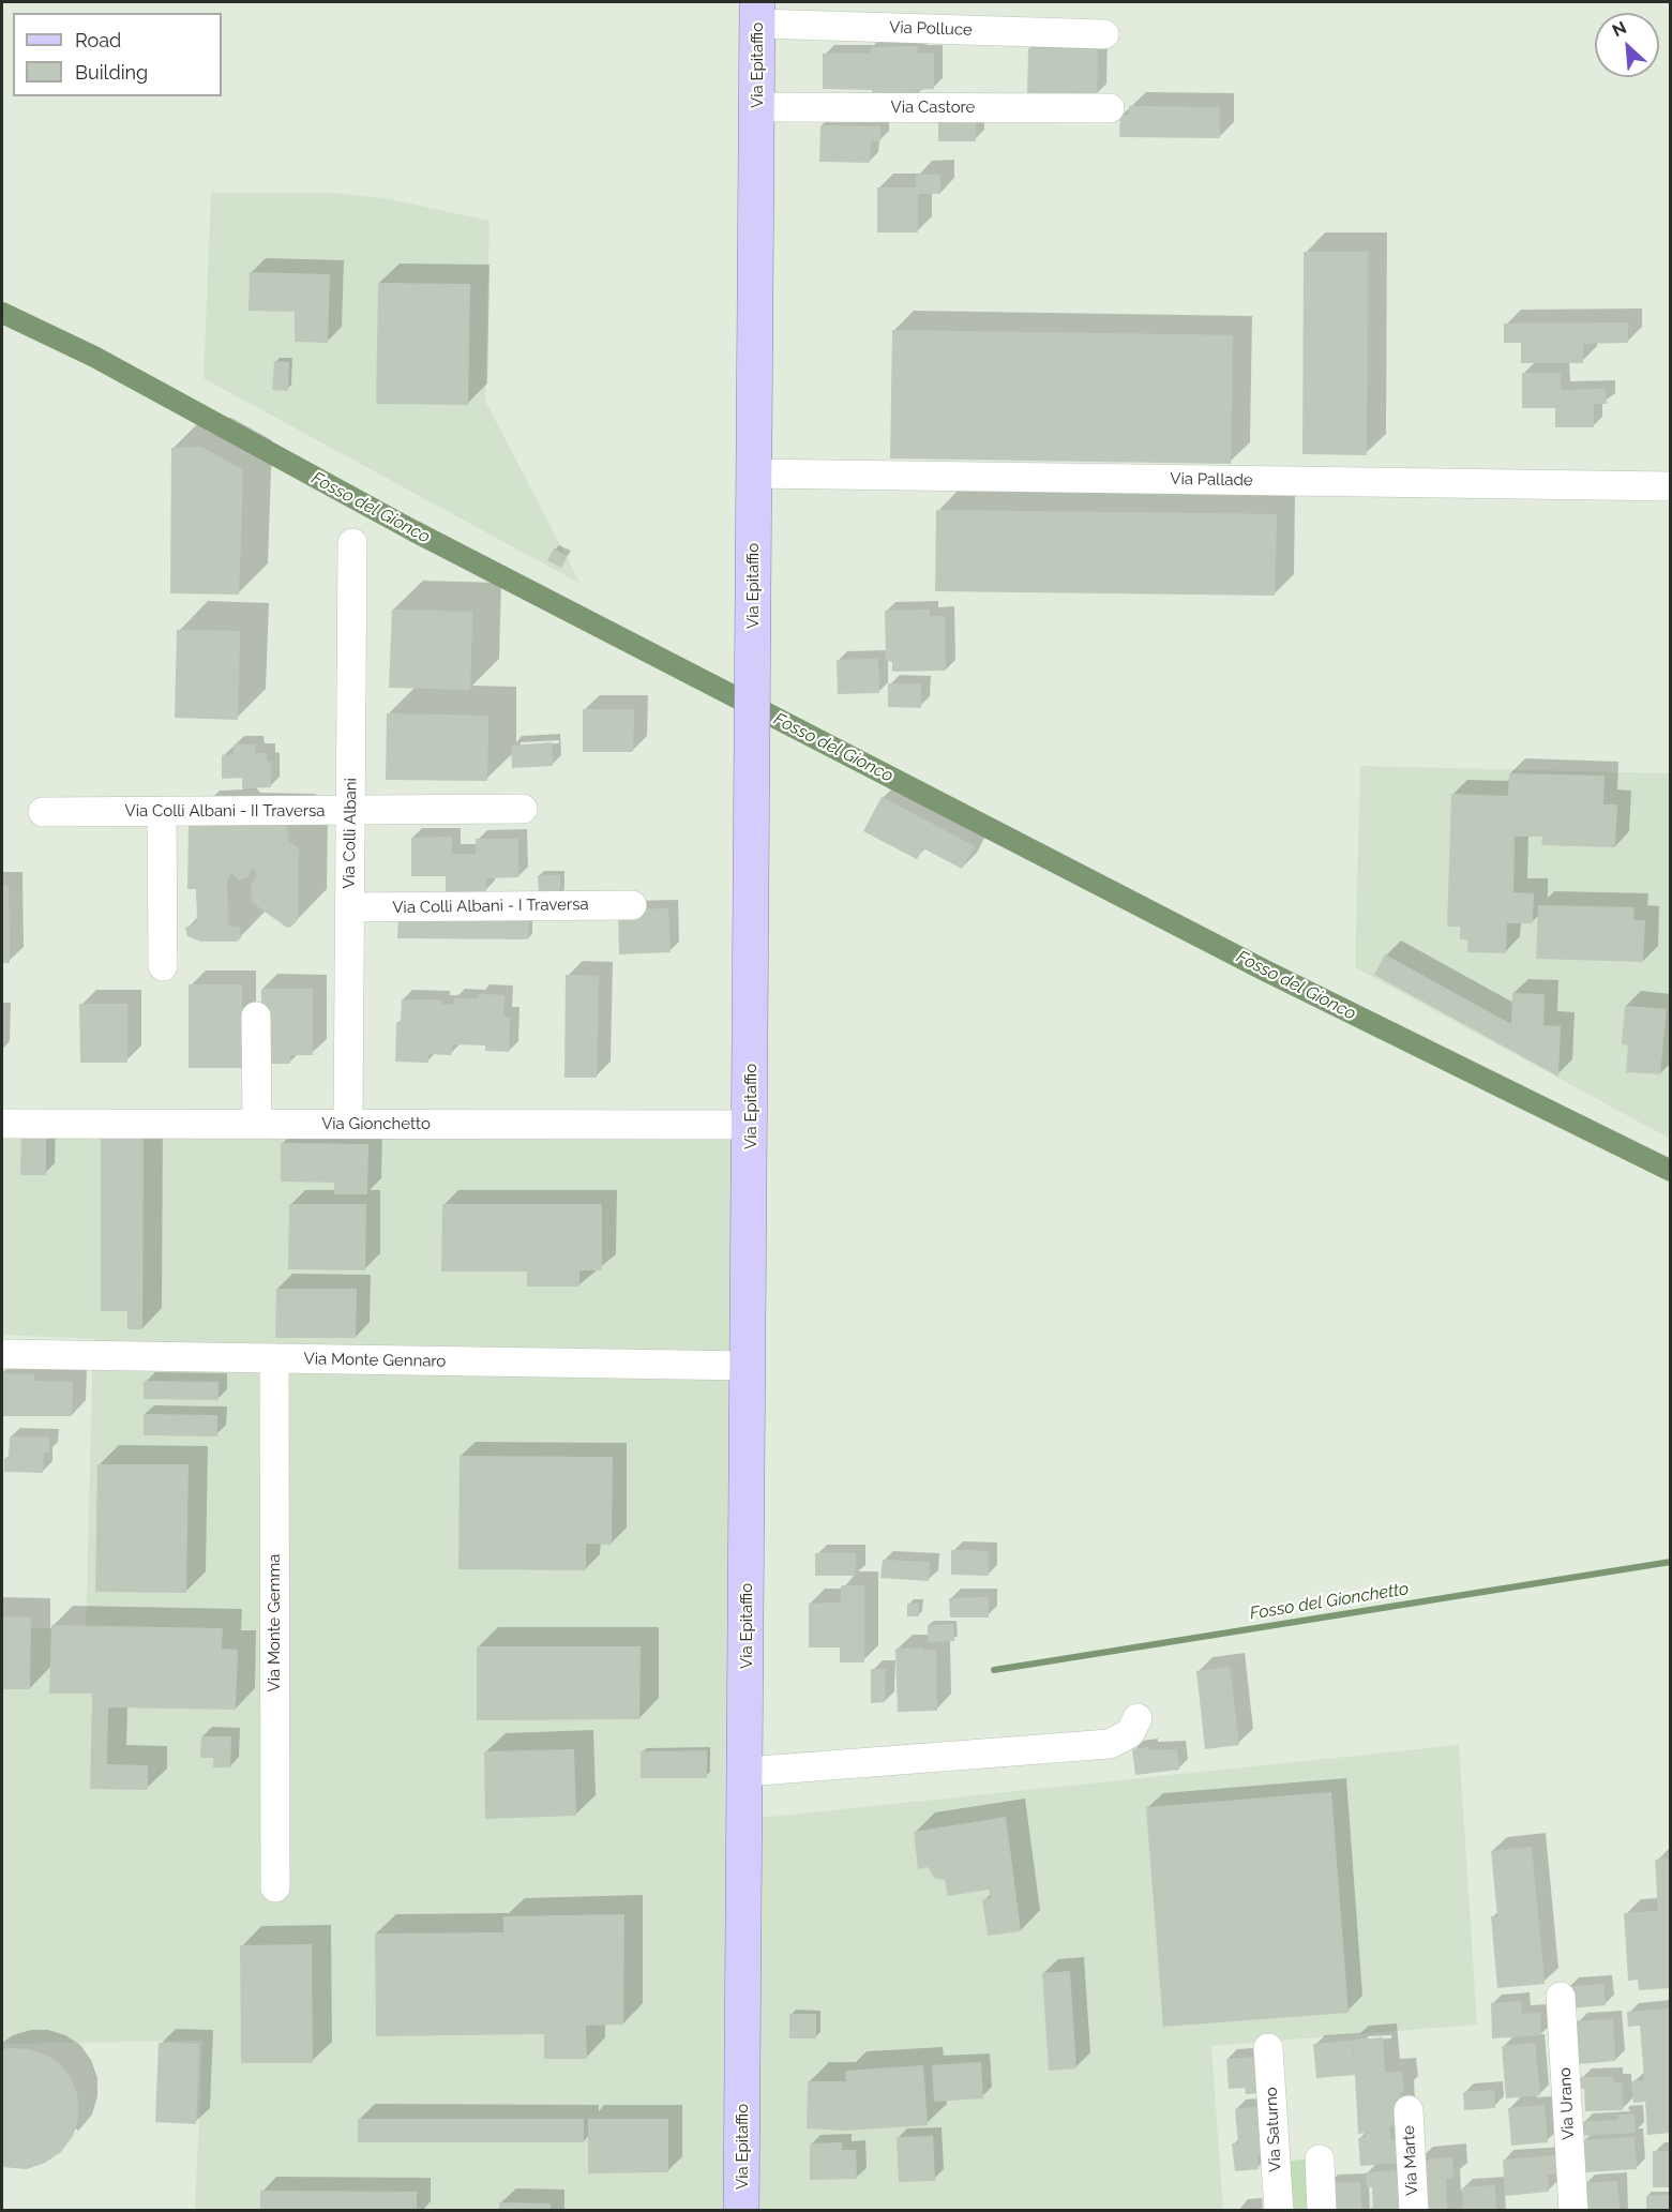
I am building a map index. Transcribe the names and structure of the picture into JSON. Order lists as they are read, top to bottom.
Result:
{
  "streets": {
    "main road": ["Via Epitaffio"],
    "street": [
      "Via Polluce",
      "Via Castore",
      "Via Pallade",
      "Via Colli Albani - II Traversa",
      "Via Colli Albani",
      "Via Colli Albani - I Traversa",
      "Via Gionchetto",
      "Via Monte Gennaro",
      "Via Monte Gemma",
      "Via Urano",
      "Via Saturno",
      "Via Marte"
    ]
  },
  "crossings": [
    ["Via Polluce", "Via Epitaffio"],
    ["Via Epitaffio", "Via Castore"],
    ["Via Epitaffio", "Via Pallade"],
    ["Via Epitaffio", "Via Gionchetto"],
    ["Via Epitaffio", "Via Monte Gennaro"],
    ["Via Colli Albani - II Traversa", "Via Colli Albani"],
    ["Via Colli Albani", "Via Colli Albani - I Traversa"],
    ["Via Colli Albani", "Via Gionchetto"],
    ["Via Monte Gennaro", "Via Monte Gemma"]
  ],
  "water": ["Fosso del Gionco", "Fosso del Gionchetto"],
  "legend": ["Road", "Building"],
  "north": "top left"
}
